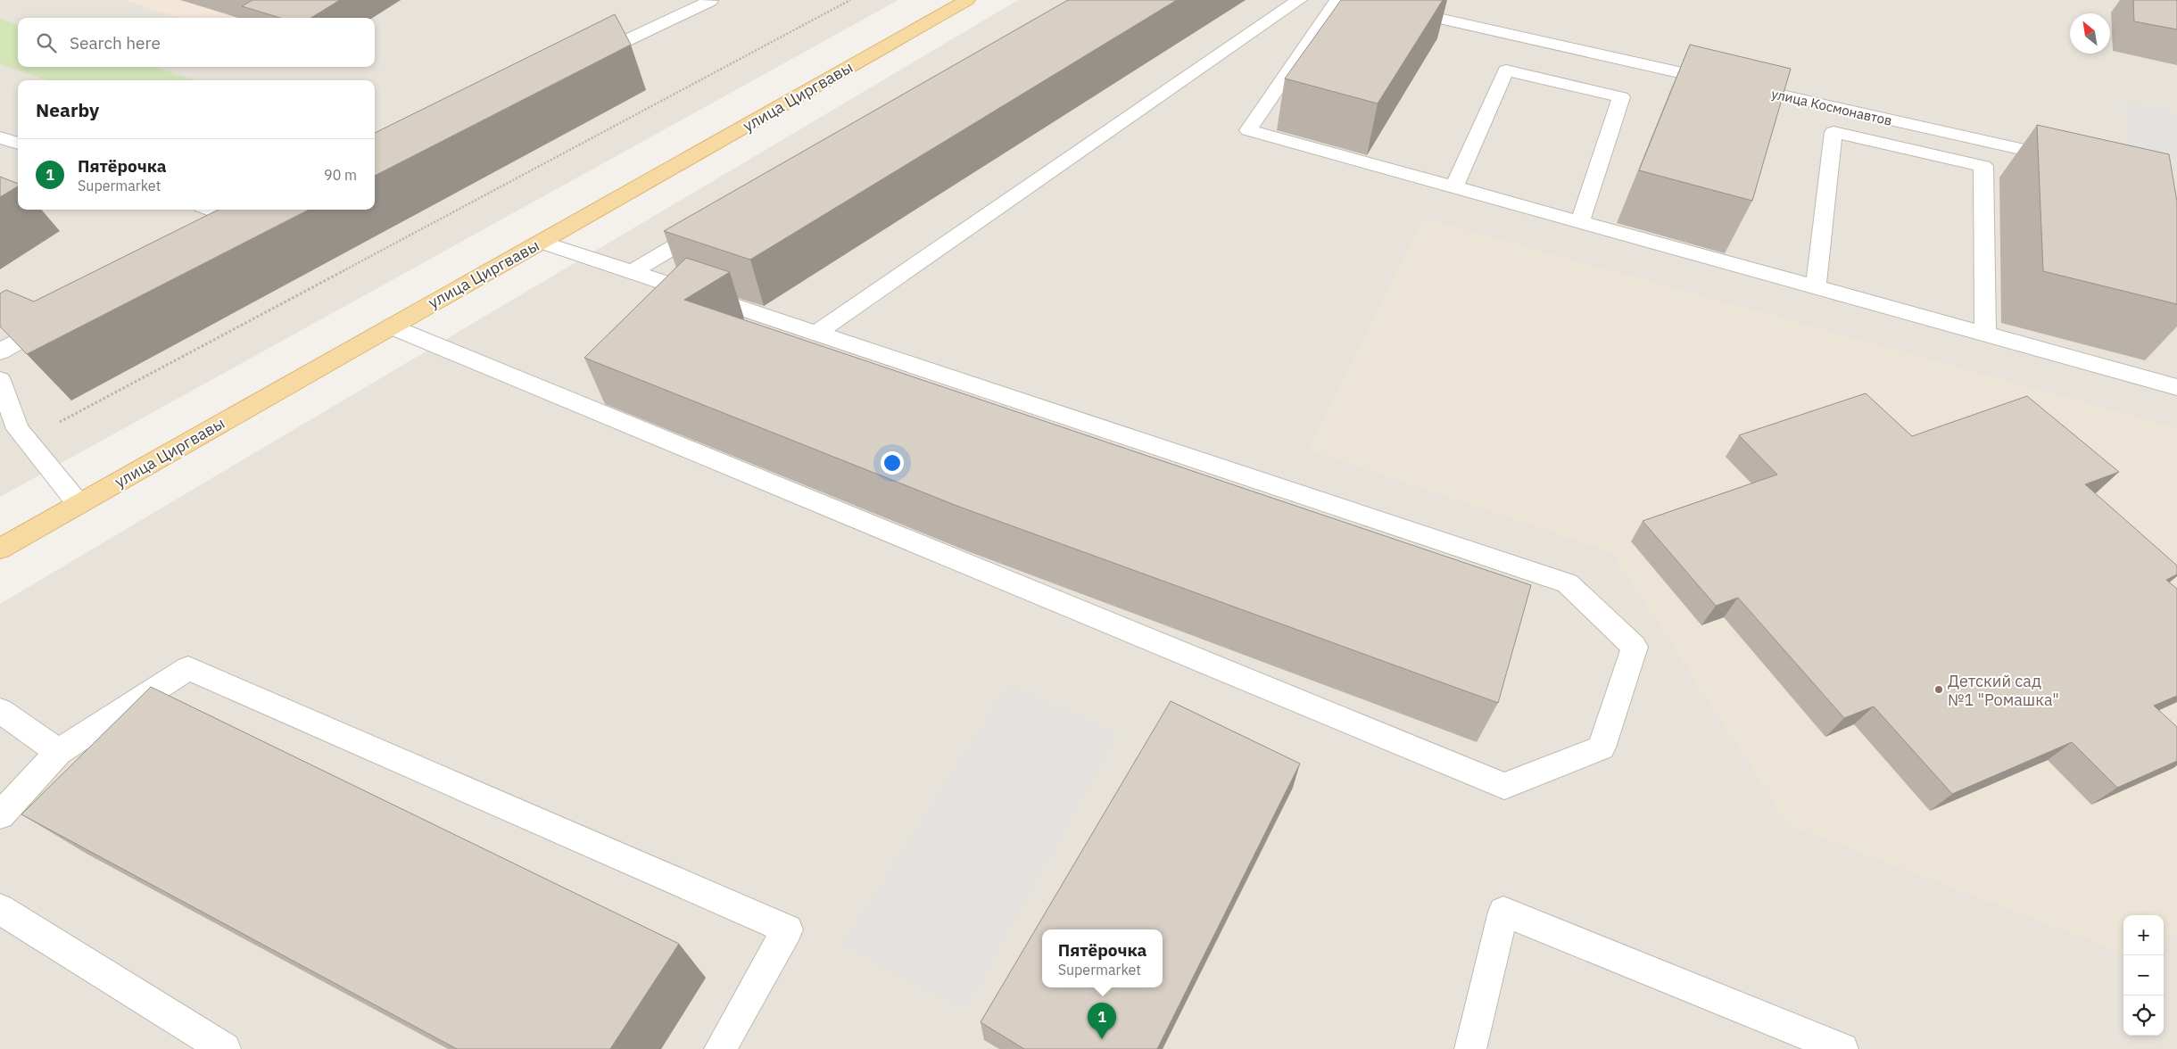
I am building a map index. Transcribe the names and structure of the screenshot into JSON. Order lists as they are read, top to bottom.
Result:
{
  "streets": {
    "main road": ["улица Циргвавы"],
    "street": ["улица Космонавтов"]
  },
  "places": ["Детский сад №1 \"Ромашка\""],
  "north": "top left",
  "page": {
    "search": "Search here",
    "heading": "Nearby",
    "list": [
      {
        "mark": "1",
        "name": "Пятёрочка",
        "note": "Supermarket",
        "value": "90 m"
      }
    ],
    "map_buttons": ["+", "−"],
    "popup": ["Пятёрочка", "Supermarket"],
    "pins": "1"
  }
}
